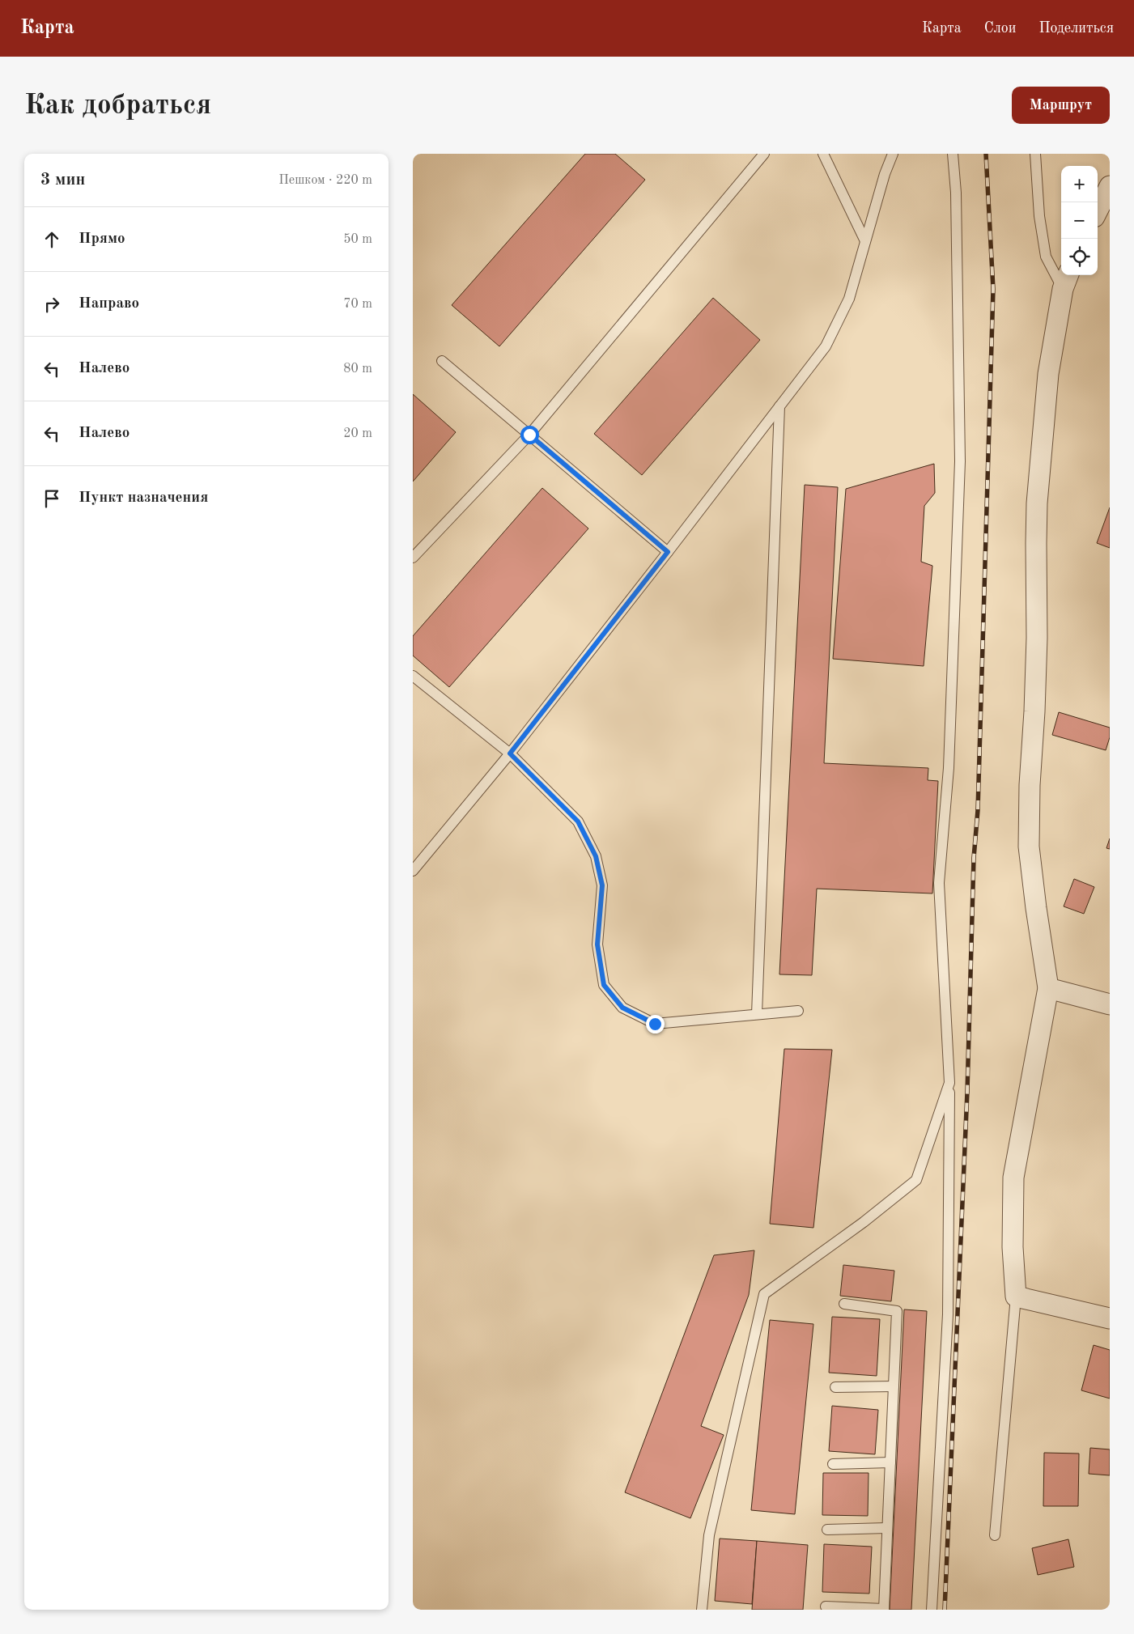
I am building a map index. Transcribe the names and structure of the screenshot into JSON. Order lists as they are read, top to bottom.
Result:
{
  "page": {
    "header": "Карта",
    "nav": ["Карта", "Слои", "Поделиться"],
    "buttons": "Маршрут",
    "title": "Как добраться",
    "heading": ["3 мин", "Пешком · 220 m"],
    "map_buttons": ["+", "−"],
    "list": [
      ["Прямо", "50 m"],
      ["Направо", "70 m"],
      ["Налево", "80 m"],
      ["Налево", "20 m"],
      "Пункт назначения"
    ]
  }
}
